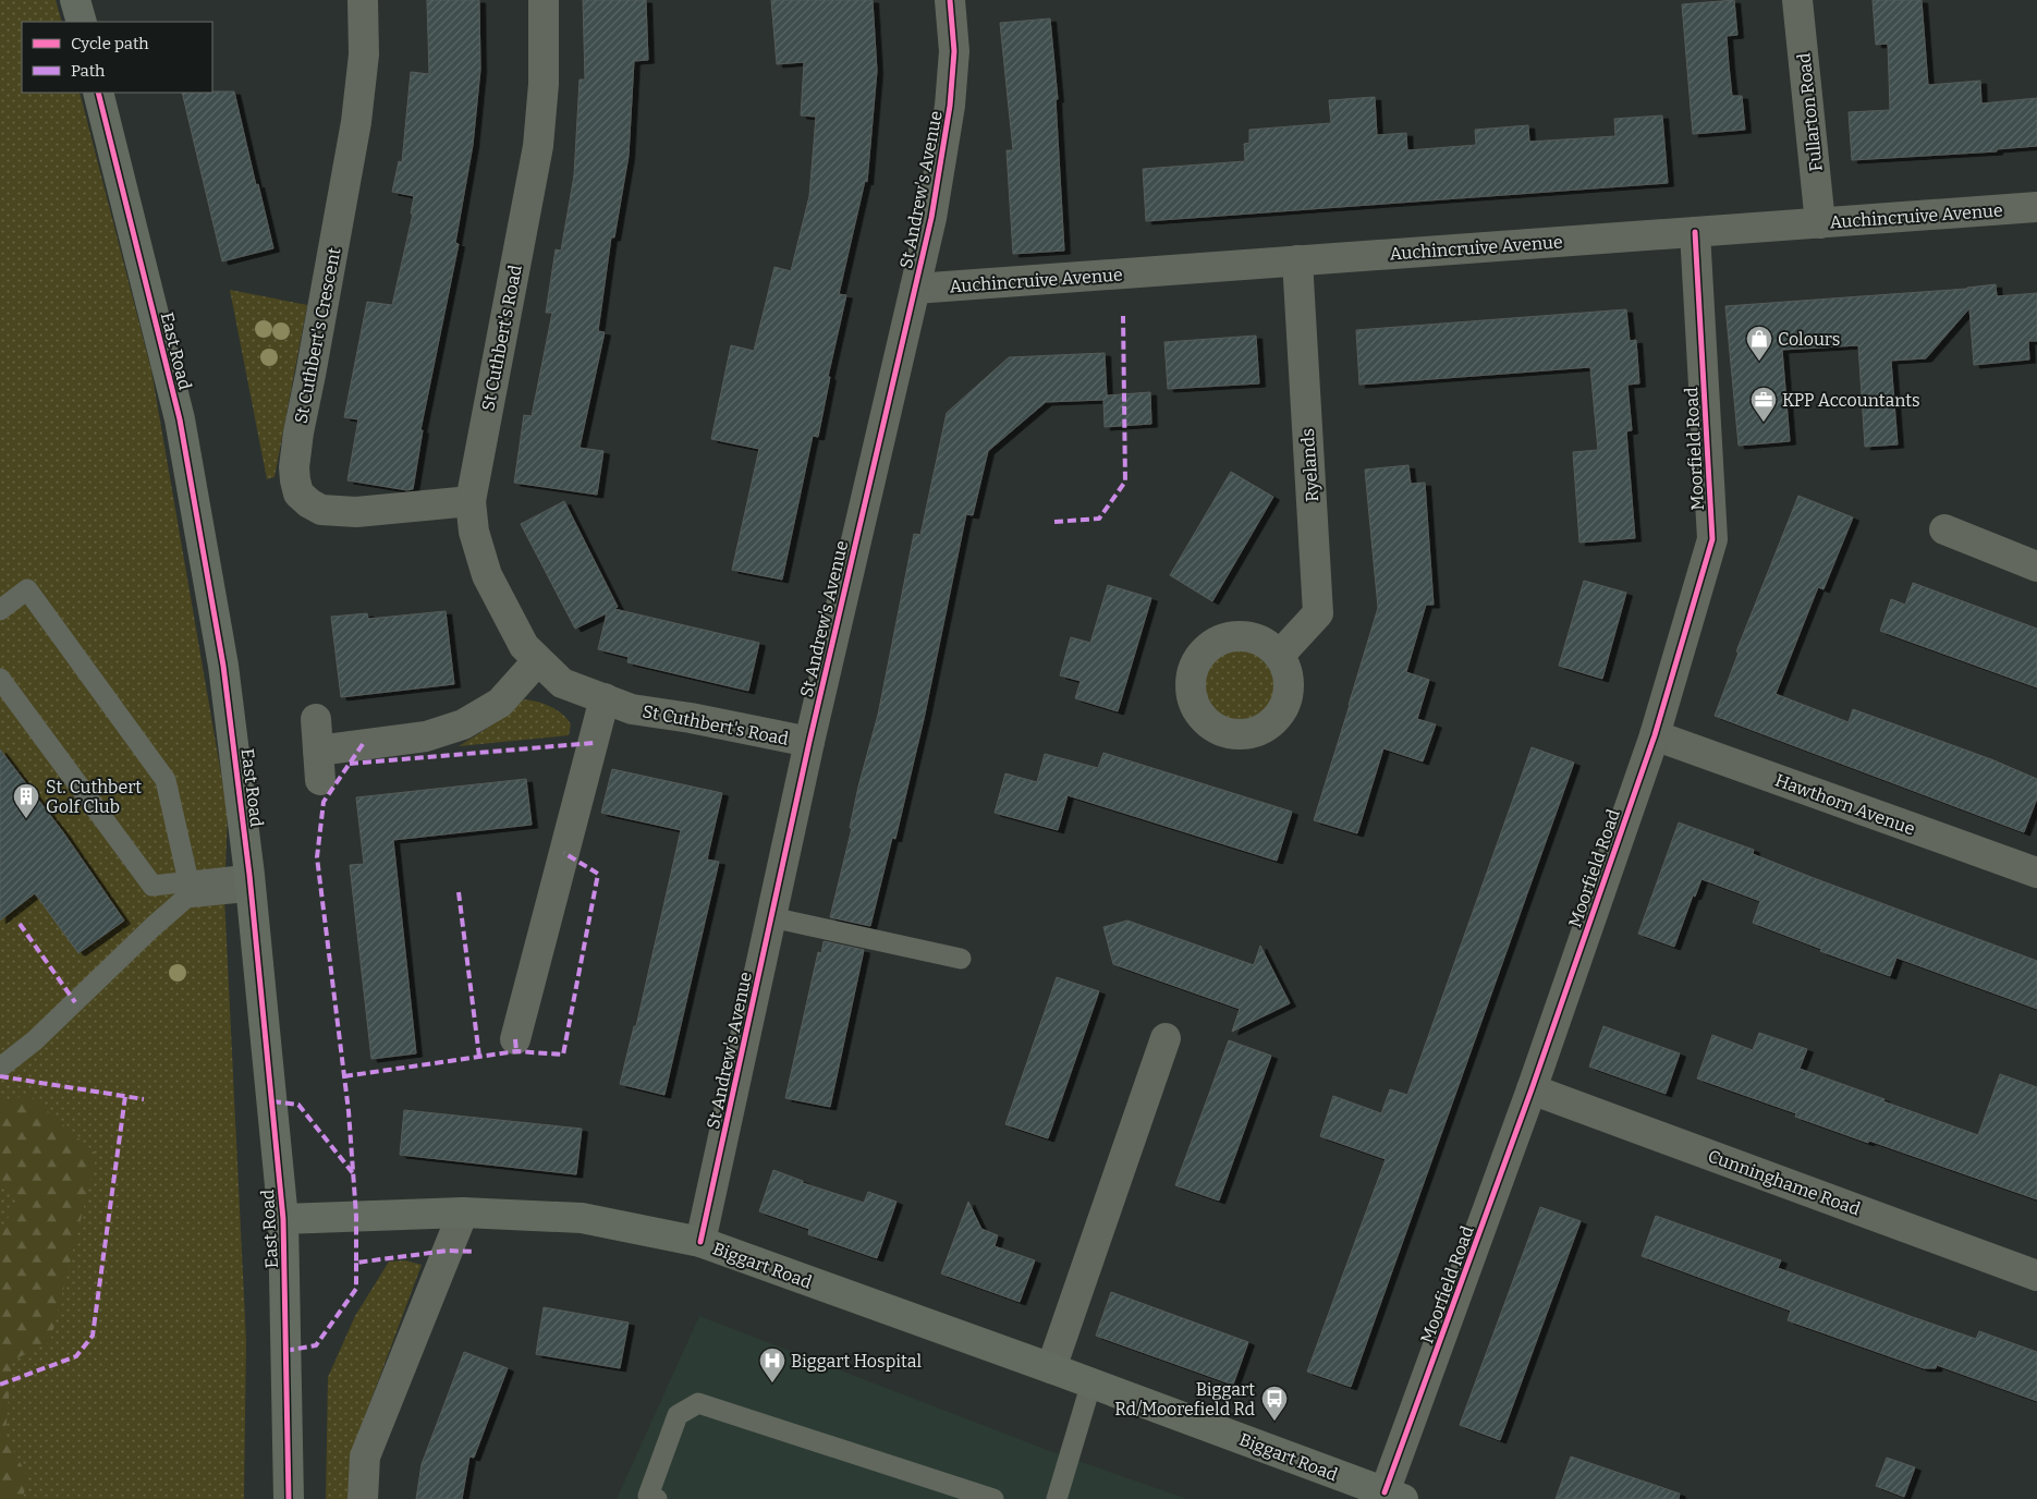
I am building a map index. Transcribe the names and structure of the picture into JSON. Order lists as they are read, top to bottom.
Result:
{
  "streets": {
    "street": [
      "Fullarton Road",
      "St Andrew's Avenue",
      "Auchincruive Avenue",
      "St Cuthbert's Crescent",
      "St Cuthbert's Road",
      "East Road",
      "Moorfield Road",
      "Ryelands",
      "Hawthorn Avenue",
      "Cunninghame Road",
      "Biggart Road"
    ]
  },
  "crossings": [
    ["Fullarton Road", "Auchincruive Avenue"],
    ["St Andrew's Avenue", "Auchincruive Avenue"],
    ["St Andrew's Avenue", "St Cuthbert's Road"],
    ["St Andrew's Avenue", "Biggart Road"],
    ["Auchincruive Avenue", "Moorfield Road"],
    ["Auchincruive Avenue", "Ryelands"],
    ["St Cuthbert's Crescent", "St Cuthbert's Road"],
    ["East Road", "Biggart Road"],
    ["Moorfield Road", "Hawthorn Avenue"],
    ["Moorfield Road", "Cunninghame Road"],
    ["Moorfield Road", "Biggart Road"]
  ],
  "places": {
    "shop": ["Colours"],
    "office": ["KPP Accountants"],
    "building": ["St. Cuthbert Golf Club"],
    "hospital": ["Biggart Hospital"],
    "bus stop": ["Biggart Rd/Moorefield Rd"]
  },
  "legend": ["Cycle path", "Path"]
}
